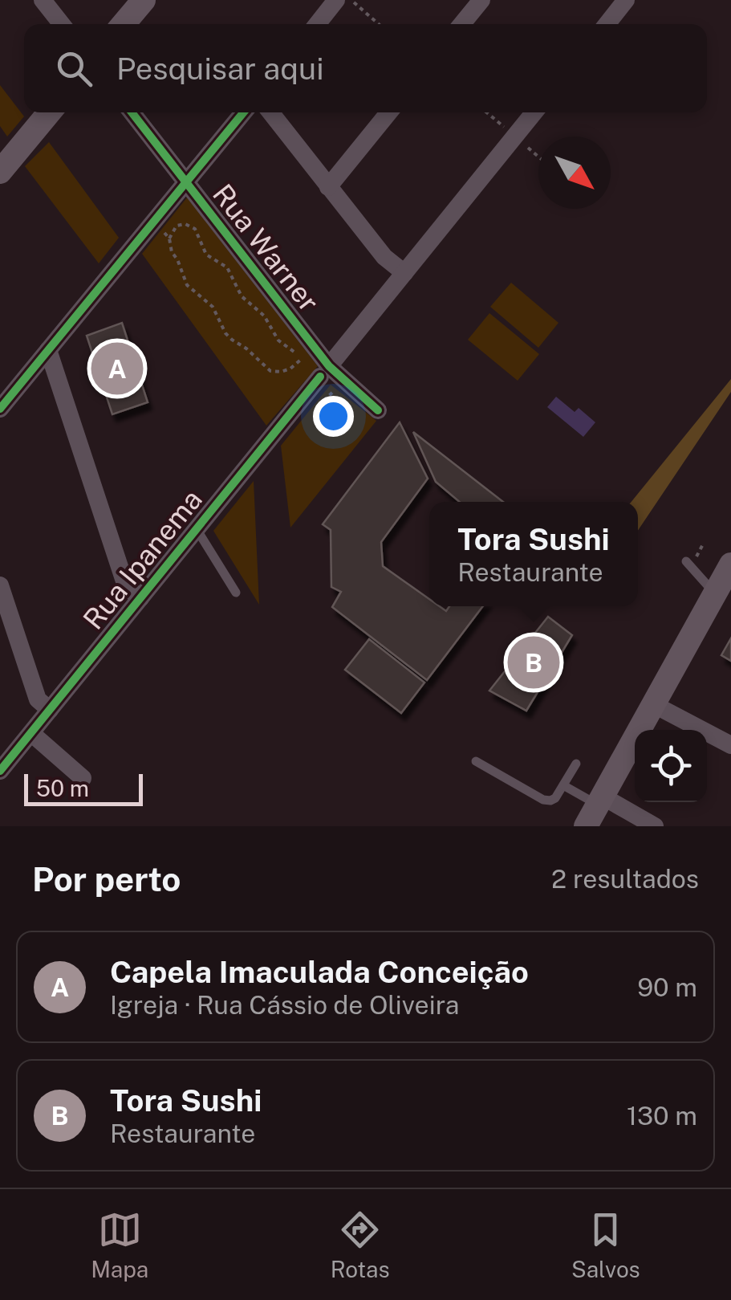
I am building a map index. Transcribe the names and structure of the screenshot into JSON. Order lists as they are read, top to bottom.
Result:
{
  "streets": {
    "street": ["Rua Warner", "Rua Ipanema"]
  },
  "crossings": [
    ["Rua Warner", "Rua Ipanema"]
  ],
  "scale_bar": "50 m",
  "north": "bottom right",
  "page": {
    "search": "Pesquisar aqui",
    "pins": ["A", "B"],
    "popup": ["Tora Sushi", "Restaurante"],
    "scale": "50 m",
    "heading": ["Por perto", "2 resultados"],
    "list": [
      {
        "mark": "A",
        "name": "Capela Imaculada Conceição",
        "note": "Igreja · Rua Cássio de Oliveira",
        "value": "90 m"
      },
      {
        "mark": "B",
        "name": "Tora Sushi",
        "note": "Restaurante",
        "value": "130 m"
      }
    ],
    "nav": ["Mapa", "Rotas", "Salvos"]
  }
}
